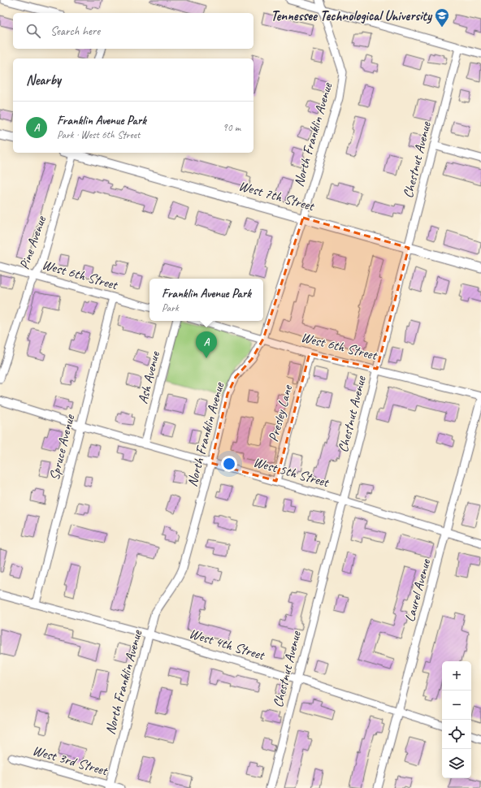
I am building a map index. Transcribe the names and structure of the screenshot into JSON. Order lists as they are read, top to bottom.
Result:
{
  "streets": {
    "street": [
      "North Franklin Avenue",
      "Chestnut Avenue",
      "West 7th Street",
      "Pine Avenue",
      "West 6th Street",
      "Ash Avenue",
      "Presley Lane",
      "Spruce Avenue",
      "West 5th Street",
      "Laurel Avenue",
      "West 4th Street",
      "West 3rd Street"
    ]
  },
  "crossings": [
    ["North Franklin Avenue", "West 7th Street"],
    ["North Franklin Avenue", "West 6th Street"],
    ["North Franklin Avenue", "West 5th Street"],
    ["North Franklin Avenue", "West 4th Street"],
    ["North Franklin Avenue", "West 3rd Street"],
    ["Chestnut Avenue", "West 7th Street"],
    ["Chestnut Avenue", "West 6th Street"],
    ["Chestnut Avenue", "West 5th Street"],
    ["Chestnut Avenue", "West 4th Street"],
    ["West 7th Street", "Pine Avenue"],
    ["Pine Avenue", "West 6th Street"],
    ["West 6th Street", "Presley Lane"],
    ["West 6th Street", "Spruce Avenue"],
    ["Ash Avenue", "West 5th Street"],
    ["Presley Lane", "West 5th Street"],
    ["Spruce Avenue", "West 5th Street"],
    ["Spruce Avenue", "West 4th Street"],
    ["West 5th Street", "Laurel Avenue"],
    ["Laurel Avenue", "West 4th Street"]
  ],
  "places": {
    "school or university": ["Tennessee Technological University"]
  },
  "page": {
    "search": "Search here",
    "heading": "Nearby",
    "list": [
      {
        "mark": "A",
        "name": "Franklin Avenue Park",
        "note": "Park · West 6th Street",
        "value": "90 m"
      }
    ],
    "popup": ["Franklin Avenue Park", "Park"],
    "pins": "A",
    "map_buttons": ["+", "−"]
  }
}
